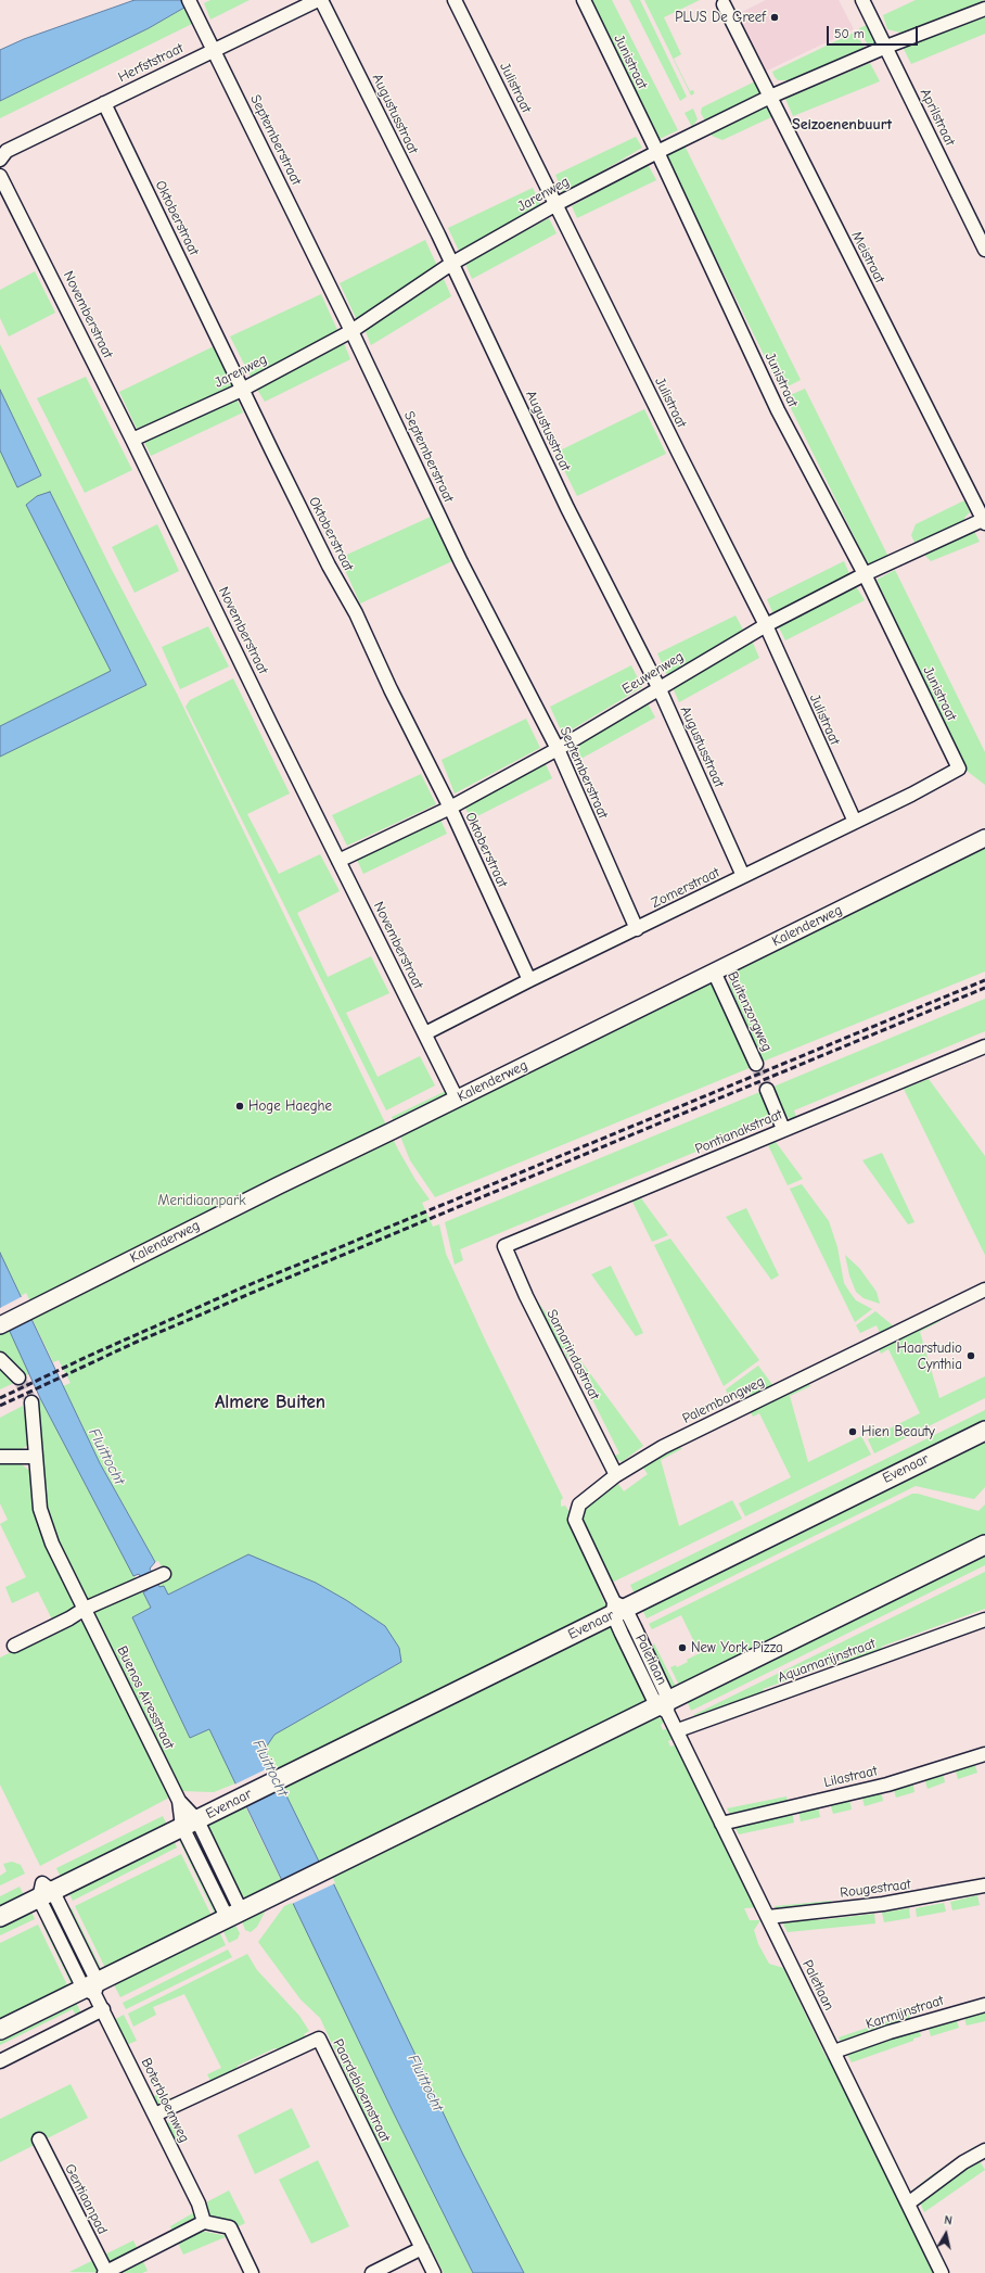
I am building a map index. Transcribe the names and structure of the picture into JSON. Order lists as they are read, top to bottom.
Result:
{
  "streets": {
    "main road": ["Evenaar"],
    "street": [
      "Junistraat",
      "Herfststraat",
      "Julistraat",
      "Augustusstraat",
      "Aprilstraat",
      "Septemberstraat",
      "Jarenweg",
      "Oktoberstraat",
      "Meistraat",
      "Novemberstraat",
      "Eeuwenweg",
      "Zomerstraat",
      "Kalenderweg",
      "Buitenzorgweg",
      "Pontianakstraat",
      "Samarindastraat",
      "Palembangweg",
      "Paletlaan",
      "Aquamarijnstraat",
      "Buenos Airesstraat",
      "Lilastraat",
      "Rougestraat",
      "Karmijnstraat",
      "Paardebloemstraat",
      "Boterbloemweg",
      "Gentiaanpad"
    ]
  },
  "crossings": [
    ["Junistraat", "Jarenweg"],
    ["Junistraat", "Eeuwenweg"],
    ["Junistraat", "Zomerstraat"],
    ["Herfststraat", "Septemberstraat"],
    ["Herfststraat", "Oktoberstraat"],
    ["Julistraat", "Jarenweg"],
    ["Julistraat", "Eeuwenweg"],
    ["Julistraat", "Zomerstraat"],
    ["Augustusstraat", "Jarenweg"],
    ["Augustusstraat", "Eeuwenweg"],
    ["Augustusstraat", "Zomerstraat"],
    ["Aprilstraat", "Jarenweg"],
    ["Septemberstraat", "Jarenweg"],
    ["Septemberstraat", "Eeuwenweg"],
    ["Septemberstraat", "Zomerstraat"],
    ["Jarenweg", "Oktoberstraat"],
    ["Jarenweg", "Meistraat"],
    ["Jarenweg", "Novemberstraat"],
    ["Oktoberstraat", "Eeuwenweg"],
    ["Oktoberstraat", "Zomerstraat"],
    ["Meistraat", "Eeuwenweg"],
    ["Novemberstraat", "Eeuwenweg"],
    ["Novemberstraat", "Zomerstraat"],
    ["Novemberstraat", "Kalenderweg"],
    ["Kalenderweg", "Buitenzorgweg"],
    ["Pontianakstraat", "Samarindastraat"],
    ["Samarindastraat", "Palembangweg"],
    ["Palembangweg", "Evenaar"],
    ["Palembangweg", "Paletlaan"],
    ["Evenaar", "Paletlaan"],
    ["Evenaar", "Buenos Airesstraat"],
    ["Evenaar", "Boterbloemweg"],
    ["Paletlaan", "Aquamarijnstraat"],
    ["Paletlaan", "Lilastraat"],
    ["Paletlaan", "Rougestraat"],
    ["Paletlaan", "Karmijnstraat"],
    ["Paardebloemstraat", "Boterbloemweg"]
  ],
  "districts": ["Seizoenenbuurt", "Almere Buiten"],
  "water": ["Fluittocht"],
  "parks": ["Meridiaanpark"],
  "places": [
    "PLUS De Greef",
    "Hoge Haeghe",
    "Haarstudio Cynthia",
    "Hien Beauty",
    "New York Pizza"
  ],
  "scale_bar": "50 m",
  "north": "top"
}
